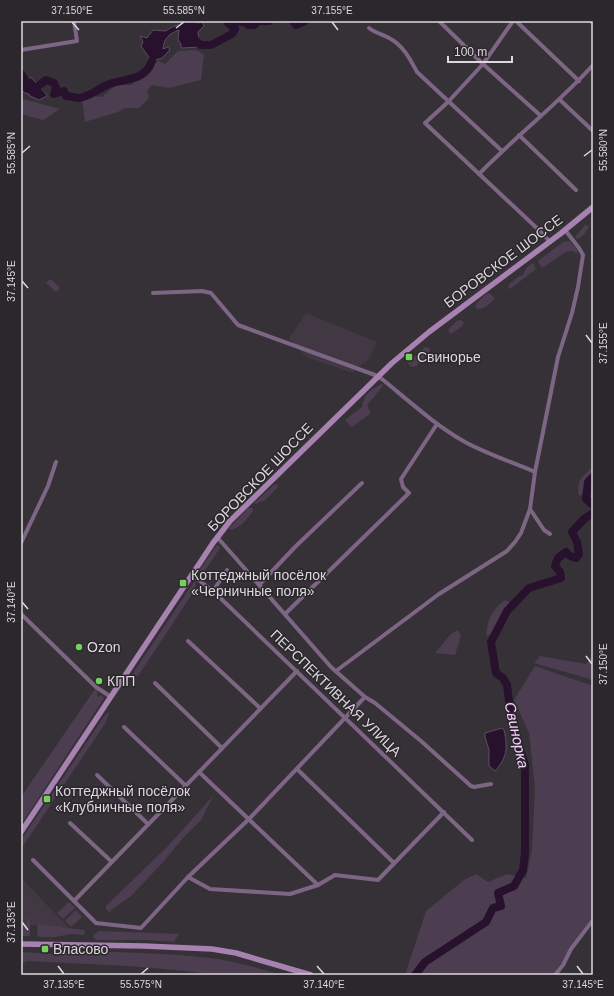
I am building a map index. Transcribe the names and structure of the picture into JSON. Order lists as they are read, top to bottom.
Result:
{
  "streets": {
    "main road": ["БОРОВСКОЕ ШОССЕ"],
    "street": ["ПЕРСПЕКТИВНАЯ УЛИЦА"]
  },
  "crossings": [
    ["БОРОВСКОЕ ШОССЕ", "ПЕРСПЕКТИВНАЯ УЛИЦА"]
  ],
  "water": ["Свинорка"],
  "places": {
    "transit": [
      "Свинорье",
      "Коттеджный посёлок «Черничные поля»",
      "Коттеджный посёлок «Клубничные поля»",
      "Власово"
    ],
    "other": ["Ozon", "КПП"]
  },
  "scale_bar": "100 m",
  "coordinates": [
    "37.150°E",
    "55.585°N",
    "37.155°E",
    "55.580°N",
    "37.145°E",
    "37.140°E",
    "37.135°E",
    "55.575°N"
  ]
}
